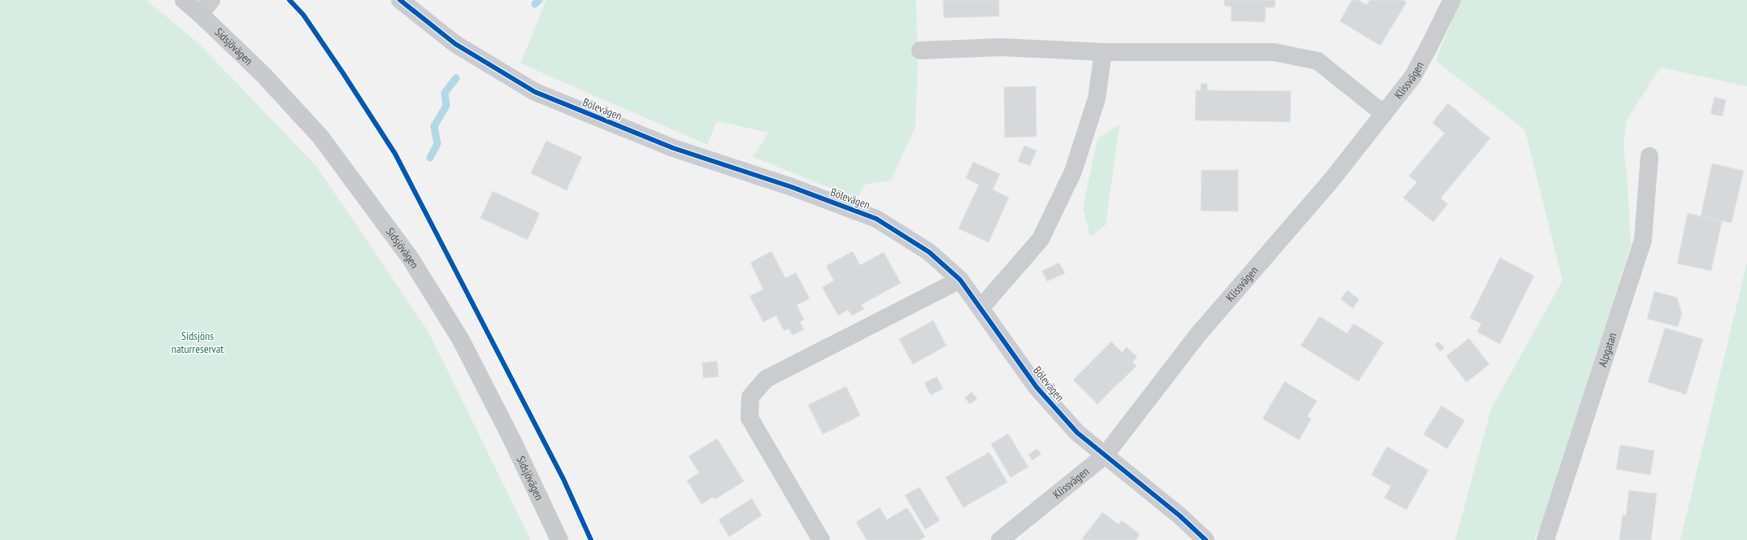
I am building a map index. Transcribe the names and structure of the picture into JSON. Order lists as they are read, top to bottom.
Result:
{
  "streets": {
    "main road": ["Sidsjövägen"],
    "street": ["Klissvägen", "Bölevägen", "Alpgatan"]
  },
  "crossings": [
    ["Klissvägen", "Bölevägen"]
  ],
  "parks": ["Sidsjöns naturreservat"]
}
